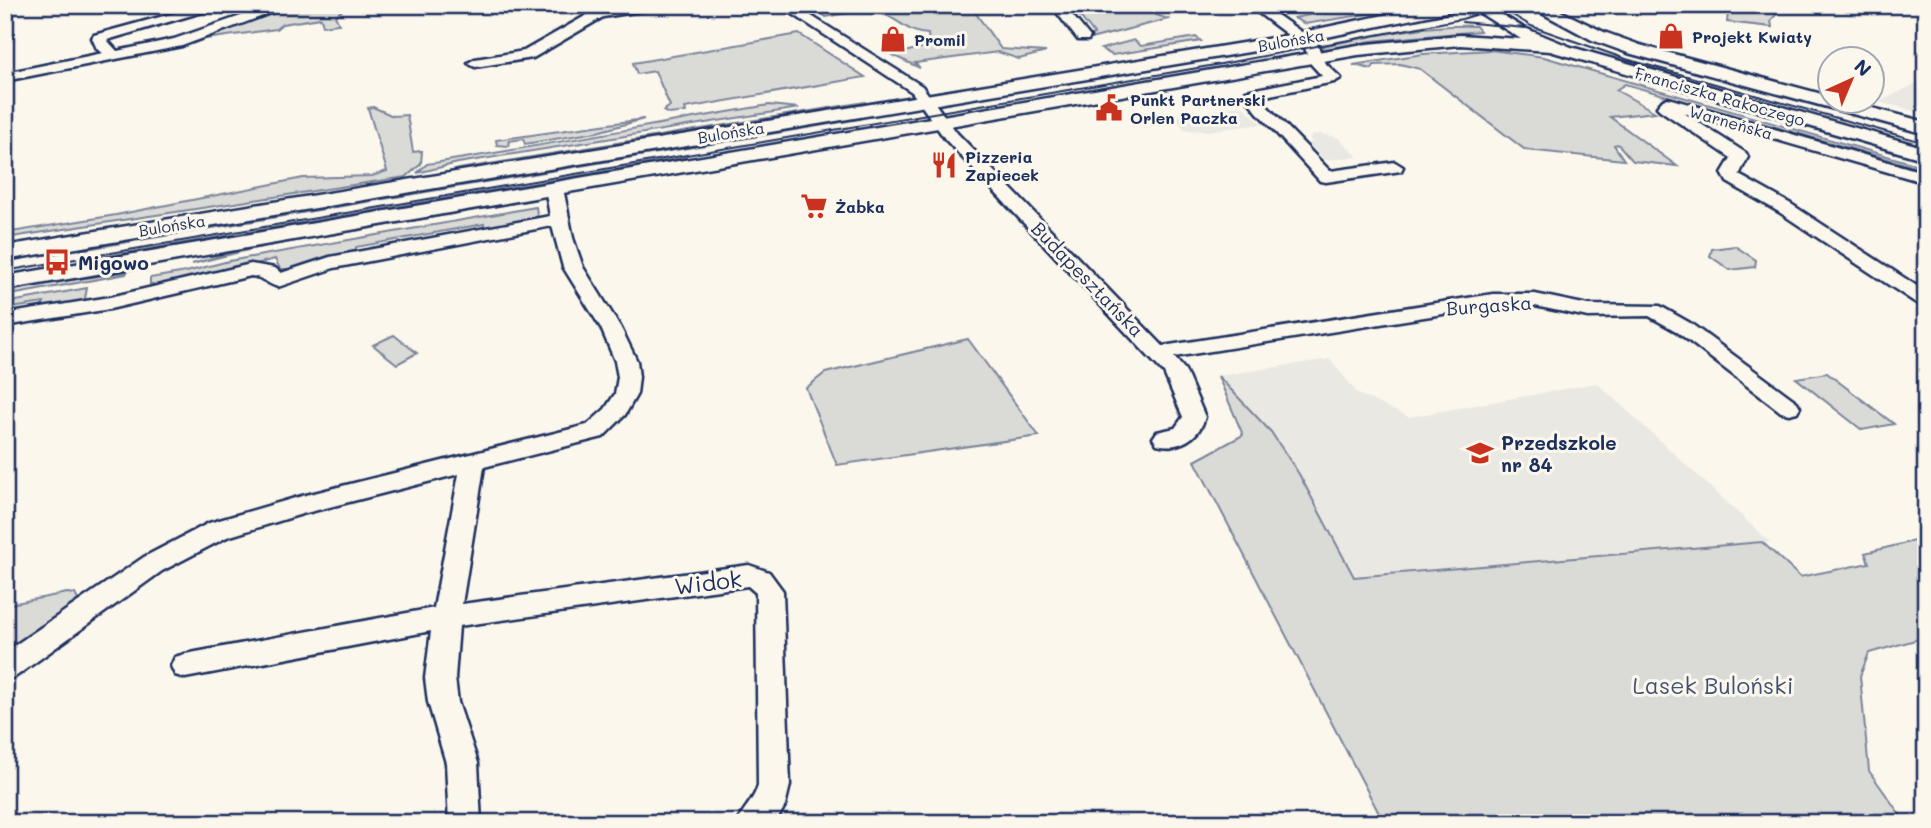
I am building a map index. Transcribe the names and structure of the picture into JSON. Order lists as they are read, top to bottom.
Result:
{
  "streets": {
    "main road": ["Bulońska", "Franciszka Rakoczego"],
    "street": [
      "Warneńska",
      "Budapesztańska",
      "Burgaska",
      "Widok"
    ]
  },
  "crossings": [
    ["Bulońska", "Franciszka Rakoczego"],
    ["Bulońska", "Budapesztańska"],
    ["Budapesztańska", "Burgaska"]
  ],
  "parks": ["Lasek Buloński"],
  "places": {
    "shop": ["Projekt Kwiaty", "Promil"],
    "public building": ["Punkt Partnerski Orlen Paczka"],
    "restaurant": ["Pizzeria Zapiecek"],
    "supermarket": ["Żabka"],
    "bus stop": ["Migowo"],
    "school or university": ["Przedszkole nr 84"]
  },
  "north": "top right"
}
